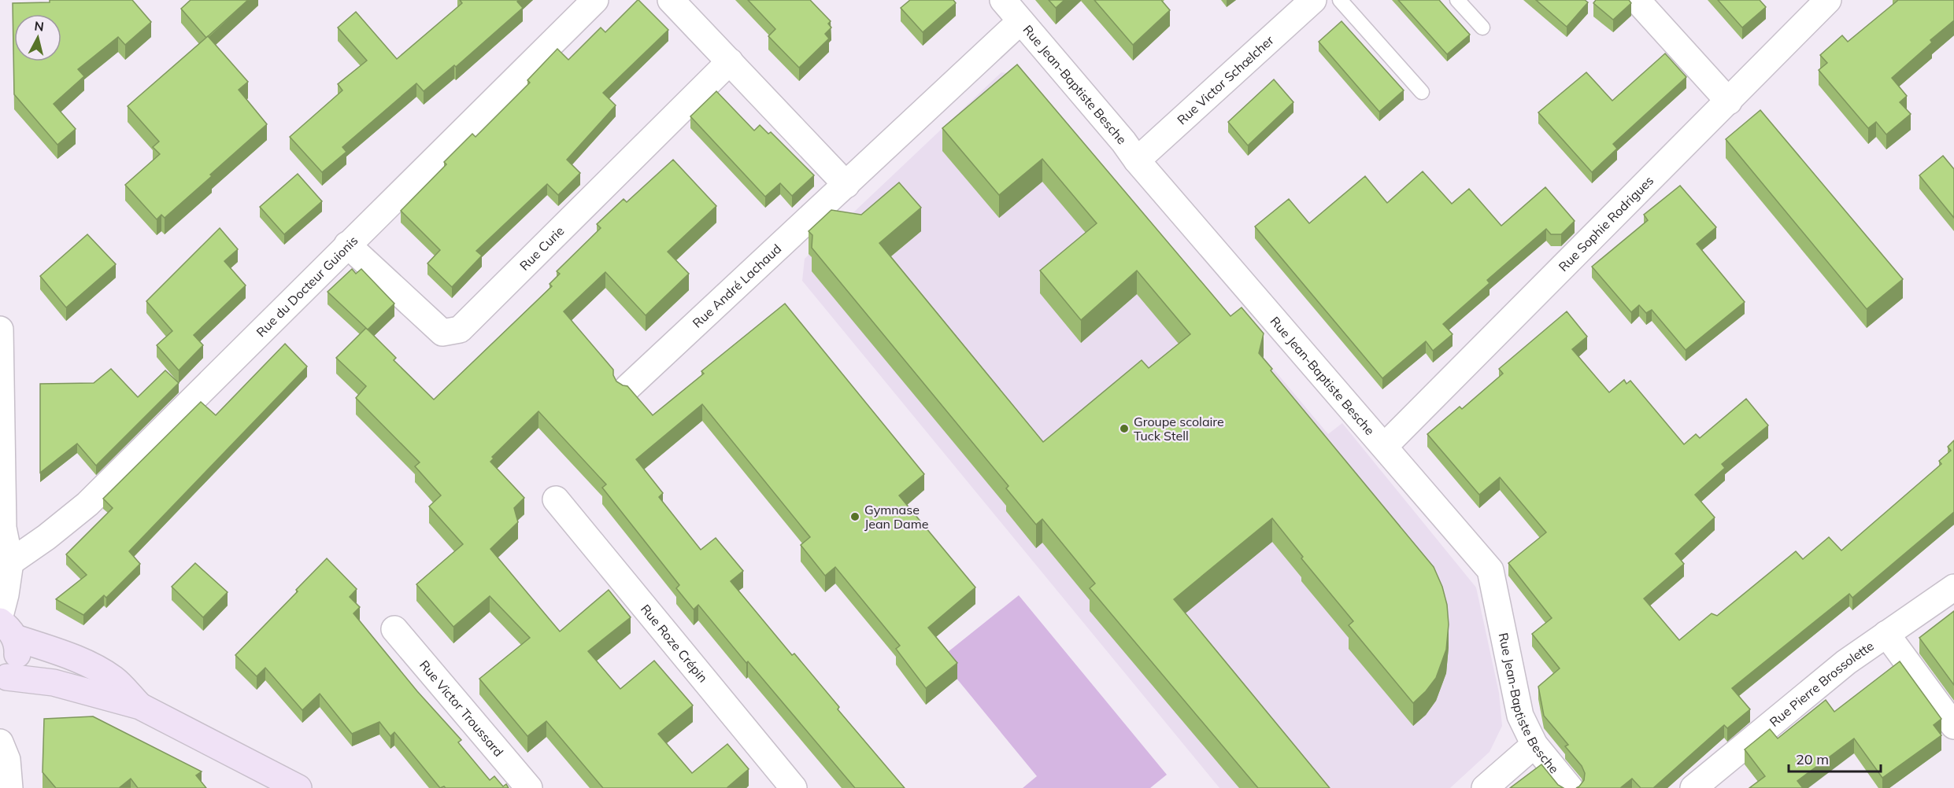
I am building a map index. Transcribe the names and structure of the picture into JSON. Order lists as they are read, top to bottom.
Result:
{
  "streets": {
    "street": [
      "Rue Victor Schœlcher",
      "Rue Jean-Baptiste Besche",
      "Rue Sophie Rodrigues",
      "Rue Curie",
      "Rue du Docteur Guionis",
      "Rue André Lachaud",
      "Rue Roze Crépin",
      "Rue Pierre Brossolette",
      "Rue Victor Troussard"
    ]
  },
  "crossings": [
    ["Rue Victor Schœlcher", "Rue Jean-Baptiste Besche"],
    ["Rue Jean-Baptiste Besche", "Rue Sophie Rodrigues"],
    ["Rue Jean-Baptiste Besche", "Rue André Lachaud"],
    ["Rue Curie", "Rue du Docteur Guionis"]
  ],
  "places": ["Groupe scolaire Tuck Stell", "Gymnase Jean Dame"],
  "scale_bar": "20 m",
  "north": "top"
}
